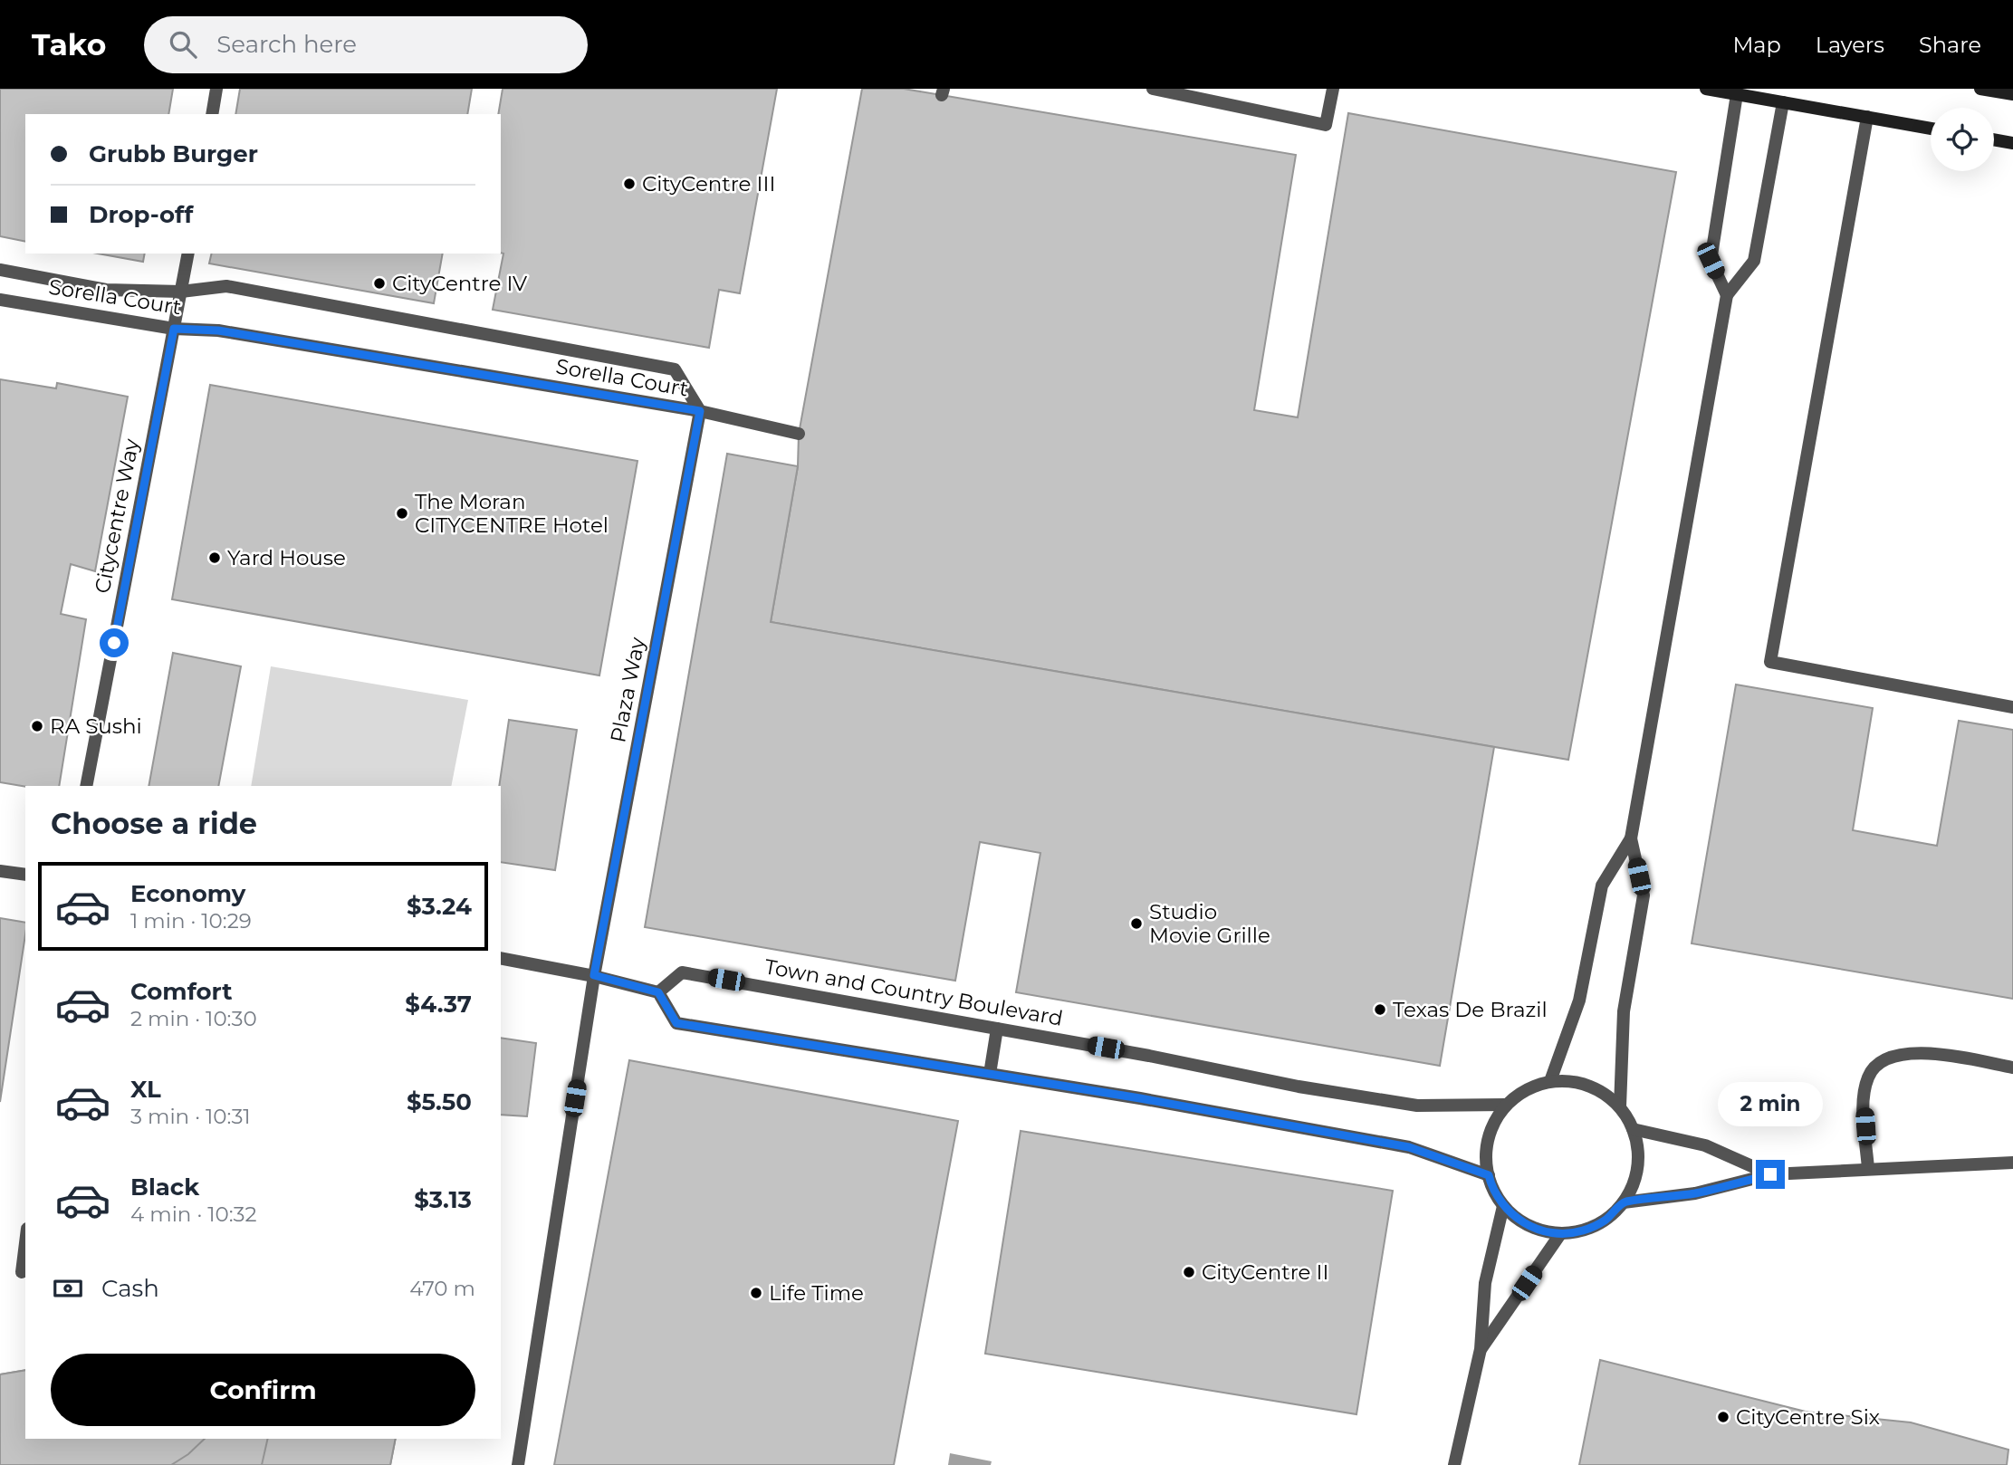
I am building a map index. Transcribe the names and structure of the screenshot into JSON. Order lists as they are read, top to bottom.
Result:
{
  "streets": {
    "street": [
      "Sorella Court",
      "Citycentre Way",
      "Plaza Way",
      "Town and Country Boulevard"
    ]
  },
  "crossings": [
    ["Sorella Court", "Citycentre Way"],
    ["Sorella Court", "Plaza Way"]
  ],
  "places": [
    "CityCentre III",
    "CityCentre IV",
    "The Moran CITYCENTRE Hotel",
    "Yard House",
    "RA Sushi",
    "Studio Movie Grille",
    "Texas De Brazil",
    "CityCentre II",
    "Life Time",
    "CityCentre Six"
  ],
  "page": {
    "header": "Tako",
    "search": "Search here",
    "nav": ["Map", "Layers", "Share"],
    "banner": ["Grubb Burger", "Drop-off"],
    "heading": "Choose a ride",
    "list": [
      {
        "name": "Economy",
        "note": "1 min · 10:29",
        "value": "$3.24"
      },
      {
        "name": "Comfort",
        "note": "2 min · 10:30",
        "value": "$4.37"
      },
      {
        "name": "XL",
        "note": "3 min · 10:31",
        "value": "$5.50"
      },
      {
        "name": "Black",
        "note": "4 min · 10:32",
        "value": "$3.13"
      }
    ],
    "bubble": "2 min",
    "pay": ["Cash", "470 m"],
    "buttons": "Confirm"
  }
}
